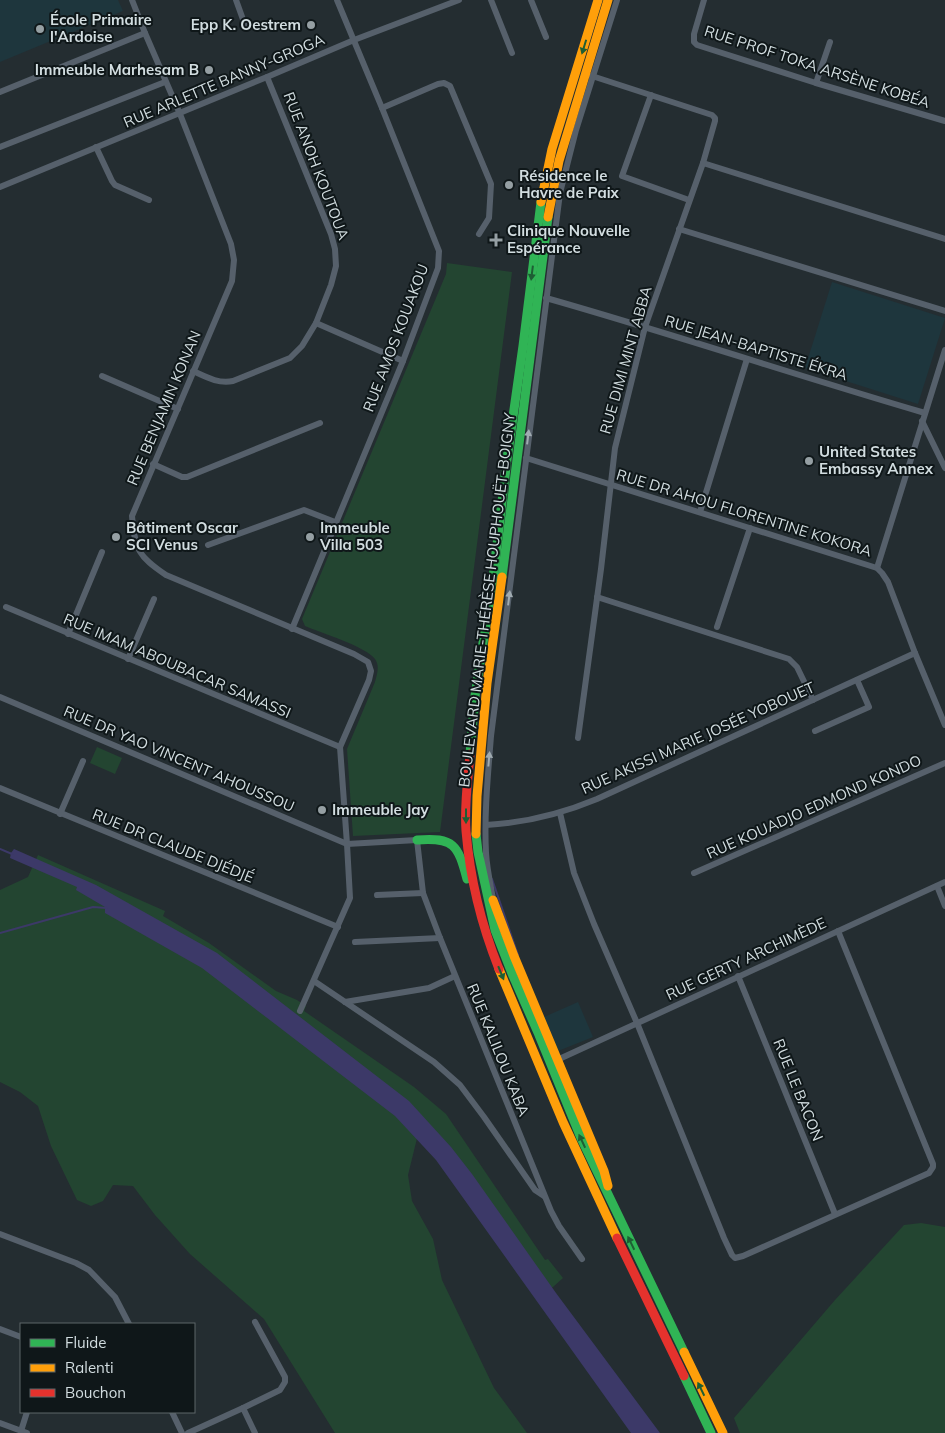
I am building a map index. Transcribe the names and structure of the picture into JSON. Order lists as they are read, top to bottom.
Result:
{
  "streets": {
    "main road": ["BOULEVARD MARIE-THÉRÈSE HOUPHOUËT-BOIGNY"],
    "street": [
      "RUE PROF TOKA ARSÈNE KOBÉA",
      "RUE ARLETTE BANNY-GROGA",
      "RUE ANOH KOUTOUA",
      "RUE AMOS KOUAKOU",
      "RUE JEAN-BAPTISTE ÉKRA",
      "RUE DIMI MINT ABBA",
      "RUE BENJAMIN KONAN",
      "RUE DR AHOU FLORENTINE KOKORA",
      "RUE IMAM ABOUBACAR SAMASSI",
      "RUE AKISSI MARIE JOSÉE YOBOUET",
      "RUE DR YAO VINCENT AHOUSSOU",
      "RUE KOUADJO EDMOND KONDO",
      "RUE DR CLAUDE DJÉDJÉ",
      "RUE GERTY ARCHIMÈDE",
      "RUE KALILOU KABA",
      "RUE LE BACON"
    ]
  },
  "crossings": [
    ["RUE ARLETTE BANNY-GROGA", "RUE ANOH KOUTOUA"],
    ["RUE ARLETTE BANNY-GROGA", "RUE AMOS KOUAKOU"],
    ["RUE ARLETTE BANNY-GROGA", "RUE BENJAMIN KONAN"],
    ["RUE ANOH KOUTOUA", "RUE BENJAMIN KONAN"],
    ["RUE AMOS KOUAKOU", "RUE BENJAMIN KONAN"],
    ["RUE JEAN-BAPTISTE ÉKRA", "RUE DIMI MINT ABBA"],
    ["RUE DIMI MINT ABBA", "RUE DR AHOU FLORENTINE KOKORA"],
    ["RUE BENJAMIN KONAN", "RUE IMAM ABOUBACAR SAMASSI"],
    ["RUE DR AHOU FLORENTINE KOKORA", "RUE AKISSI MARIE JOSÉE YOBOUET"],
    ["RUE GERTY ARCHIMÈDE", "RUE LE BACON"]
  ],
  "places": {
    "other": [
      "Epp K. Oestrem",
      "École Primaire l'Ardoise",
      "Immeuble Marhesam B",
      "Résidence le Havre de Paix",
      "United States Embassy Annex",
      "Bâtiment Oscar SCI Venus",
      "Immeuble Villa 503",
      "Immeuble Jay"
    ],
    "health": ["Clinique Nouvelle Espérance"]
  },
  "legend": ["Fluide", "Ralenti", "Bouchon"]
}
